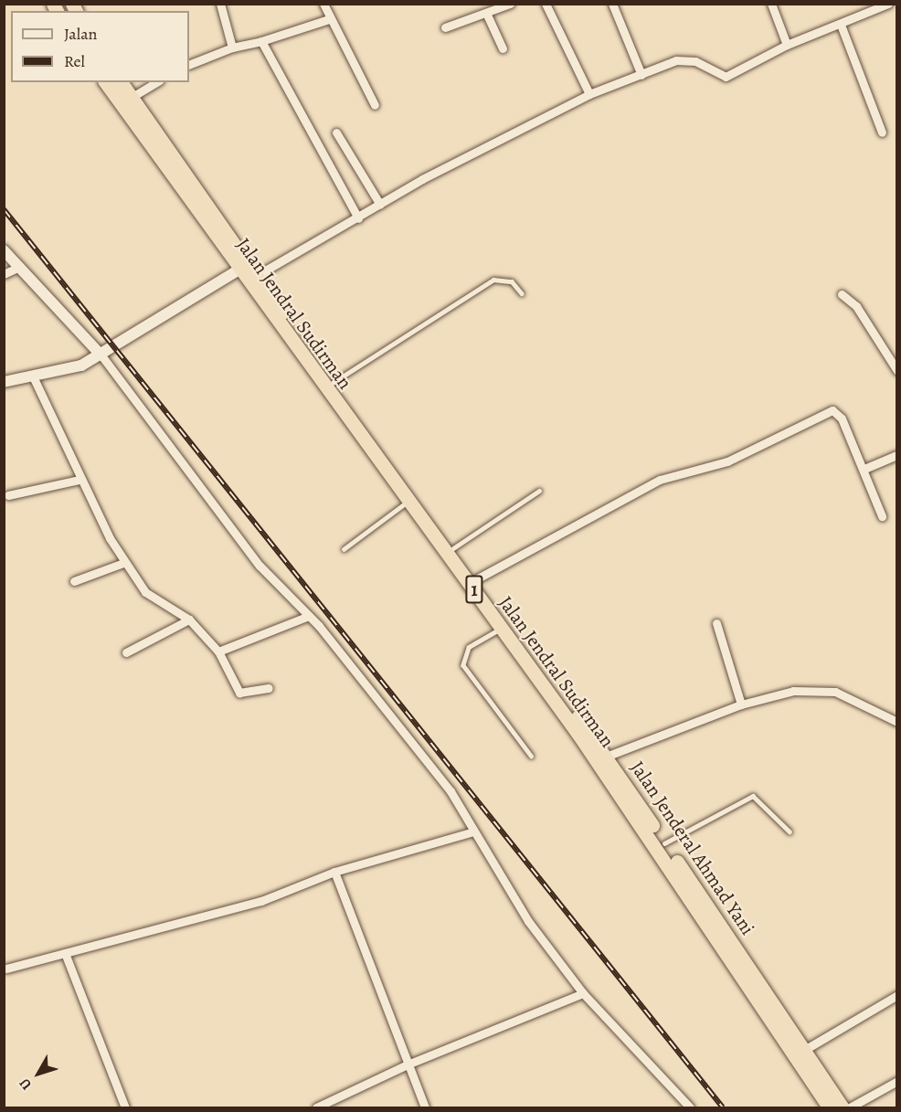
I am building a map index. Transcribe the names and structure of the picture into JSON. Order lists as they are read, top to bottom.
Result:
{
  "streets": {
    "highway": ["Jalan Jendral Sudirman", "1", "Jalan Jenderal Ahmad Yani"]
  },
  "legend": ["Jalan", "Rel"],
  "north": "bottom left"
}
